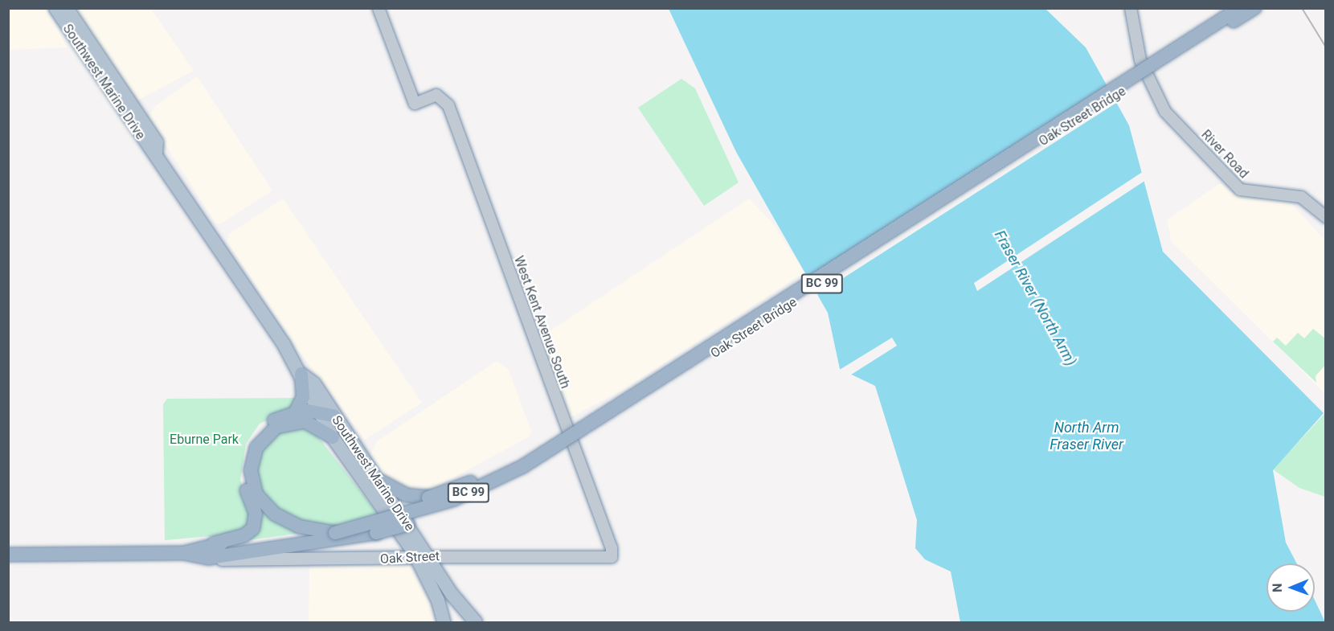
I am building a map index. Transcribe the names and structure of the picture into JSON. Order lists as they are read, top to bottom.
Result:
{
  "streets": {
    "highway": ["Oak Street Bridge", "BC 99", "Oak Street"],
    "main road": ["Southwest Marine Drive"],
    "street": ["River Road", "West Kent Avenue South"]
  },
  "crossings": [
    ["Southwest Marine Drive", "Oak Street"],
    ["Oak Street Bridge", "Oak Street"],
    ["West Kent Avenue South", "Oak Street"]
  ],
  "water": ["Fraser River (North Arm)", "North Arm Fraser River"],
  "parks": ["Eburne Park"],
  "north": "left"
}
